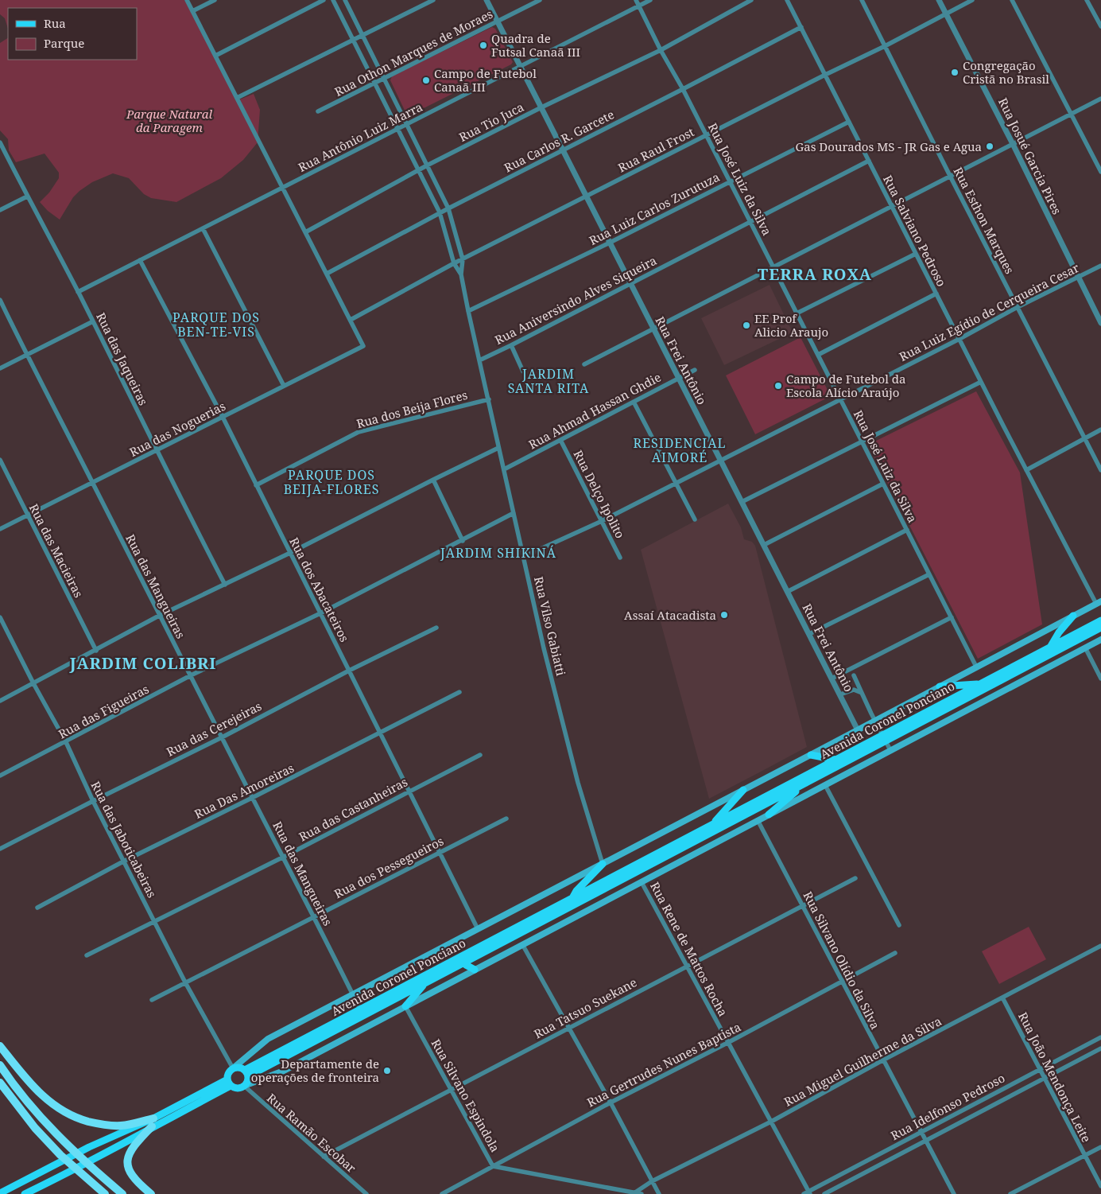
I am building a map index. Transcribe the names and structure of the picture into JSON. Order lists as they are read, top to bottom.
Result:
{
  "streets": {
    "main road": ["Avenida Coronel Ponciano"],
    "street": [
      "Rua Othon Marques de Moraes",
      "Rua Tio Juca",
      "Rua Antônio Luiz Marra",
      "Rua Carlos R. Garcete",
      "Rua Raul Frost",
      "Rua Josué Garcia Pires",
      "Rua José Luiz da Silva",
      "Rua Luiz Carlos Zurutuza",
      "Rua Esthon Marques",
      "Rua Salviano Pedroso",
      "Rua Aniversindo Alves Siqueira",
      "Rua Luiz Egídio de Cerqueira Cesar",
      "Rua das Jaqueiras",
      "Rua Frei Antônio",
      "Rua dos Beija Flores",
      "Rua Ahmad Hassan Ghdie",
      "Rua das Noguerias",
      "Rua Delço Ipolito",
      "Rua das Macieiras",
      "Rua das Mangueiras",
      "Rua dos Abacateiros",
      "Rua Vilso Gabiatti",
      "Rua das Figueiras",
      "Rua das Cerejeiras",
      "Rua Das Amoreiras",
      "Rua das Castanheiras",
      "Rua das Jaboticabeiras",
      "Rua dos Pessegueiros",
      "Rua Rene de Mattos Rocha",
      "Rua Silvano Olídio da Silva",
      "Rua Tatsuo Suekane",
      "Rua Miguel Guilherme da Silva",
      "Rua Gertrudes Nunes Baptista",
      "Rua João Mendonça Leite",
      "Rua Silvano Espindola",
      "Rua Idelfonso Pedroso",
      "Rua Ramão Escobar"
    ]
  },
  "crossings": [
    ["Rua Othon Marques de Moraes", "Rua Frei Antônio"],
    ["Rua Othon Marques de Moraes", "Rua Vilso Gabiatti"],
    ["Rua Tio Juca", "Rua José Luiz da Silva"],
    ["Rua Tio Juca", "Rua Frei Antônio"],
    ["Rua Tio Juca", "Rua Vilso Gabiatti"],
    ["Rua Antônio Luiz Marra", "Rua José Luiz da Silva"],
    ["Rua Antônio Luiz Marra", "Rua das Jaqueiras"],
    ["Rua Antônio Luiz Marra", "Rua Frei Antônio"],
    ["Rua Antônio Luiz Marra", "Rua dos Abacateiros"],
    ["Rua Antônio Luiz Marra", "Rua Vilso Gabiatti"],
    ["Rua Carlos R. Garcete", "Rua José Luiz da Silva"],
    ["Rua Carlos R. Garcete", "Rua Salviano Pedroso"],
    ["Rua Carlos R. Garcete", "Rua Frei Antônio"],
    ["Rua Carlos R. Garcete", "Rua Vilso Gabiatti"],
    ["Rua Raul Frost", "Rua Josué Garcia Pires"],
    ["Rua Raul Frost", "Rua José Luiz da Silva"],
    ["Rua Raul Frost", "Rua Esthon Marques"],
    ["Rua Raul Frost", "Rua Salviano Pedroso"],
    ["Rua Raul Frost", "Rua Frei Antônio"],
    ["Rua Raul Frost", "Rua das Noguerias"],
    ["Rua Raul Frost", "Rua Vilso Gabiatti"],
    ["Rua Josué Garcia Pires", "Rua Luiz Egídio de Cerqueira Cesar"],
    ["Rua José Luiz da Silva", "Rua Luiz Carlos Zurutuza"],
    ["Rua José Luiz da Silva", "Rua Aniversindo Alves Siqueira"],
    ["Rua José Luiz da Silva", "Rua Luiz Egídio de Cerqueira Cesar"],
    ["Rua Luiz Carlos Zurutuza", "Rua Salviano Pedroso"],
    ["Rua Luiz Carlos Zurutuza", "Rua Frei Antônio"],
    ["Rua Luiz Carlos Zurutuza", "Rua Vilso Gabiatti"],
    ["Rua Esthon Marques", "Rua Luiz Egídio de Cerqueira Cesar"],
    ["Rua Salviano Pedroso", "Rua Aniversindo Alves Siqueira"],
    ["Rua Salviano Pedroso", "Rua Luiz Egídio de Cerqueira Cesar"],
    ["Rua Aniversindo Alves Siqueira", "Rua Frei Antônio"],
    ["Rua Aniversindo Alves Siqueira", "Rua Vilso Gabiatti"],
    ["Rua Luiz Egídio de Cerqueira Cesar", "Rua Frei Antônio"],
    ["Rua Luiz Egídio de Cerqueira Cesar", "Rua Delço Ipolito"],
    ["Rua Luiz Egídio de Cerqueira Cesar", "Rua Vilso Gabiatti"],
    ["Rua das Jaqueiras", "Rua das Noguerias"],
    ["Rua Frei Antônio", "Rua Ahmad Hassan Ghdie"],
    ["Rua dos Beija Flores", "Rua dos Abacateiros"],
    ["Rua dos Beija Flores", "Rua Vilso Gabiatti"],
    ["Rua Ahmad Hassan Ghdie", "Rua Delço Ipolito"],
    ["Rua Ahmad Hassan Ghdie", "Rua Vilso Gabiatti"],
    ["Rua das Noguerias", "Rua das Macieiras"],
    ["Rua das Noguerias", "Rua das Mangueiras"],
    ["Rua das Noguerias", "Rua dos Abacateiros"],
    ["Rua das Mangueiras", "Rua das Figueiras"],
    ["Rua das Mangueiras", "Avenida Coronel Ponciano"],
    ["Rua das Mangueiras", "Rua das Cerejeiras"],
    ["Rua das Mangueiras", "Rua Das Amoreiras"],
    ["Rua das Mangueiras", "Rua das Castanheiras"],
    ["Rua das Mangueiras", "Rua dos Pessegueiros"],
    ["Rua dos Abacateiros", "Rua das Figueiras"],
    ["Rua dos Abacateiros", "Rua das Cerejeiras"],
    ["Rua dos Abacateiros", "Rua Das Amoreiras"],
    ["Rua dos Abacateiros", "Rua das Castanheiras"],
    ["Rua dos Abacateiros", "Rua dos Pessegueiros"],
    ["Rua Vilso Gabiatti", "Rua das Figueiras"],
    ["Rua das Figueiras", "Rua das Jaboticabeiras"],
    ["Avenida Coronel Ponciano", "Rua das Jaboticabeiras"],
    ["Avenida Coronel Ponciano", "Rua Ramão Escobar"],
    ["Rua das Cerejeiras", "Rua das Jaboticabeiras"],
    ["Rua Das Amoreiras", "Rua das Jaboticabeiras"],
    ["Rua das Castanheiras", "Rua das Jaboticabeiras"],
    ["Rua das Jaboticabeiras", "Rua dos Pessegueiros"],
    ["Rua das Jaboticabeiras", "Rua Ramão Escobar"],
    ["Rua Rene de Mattos Rocha", "Rua Tatsuo Suekane"],
    ["Rua Rene de Mattos Rocha", "Rua Miguel Guilherme da Silva"],
    ["Rua Rene de Mattos Rocha", "Rua Gertrudes Nunes Baptista"],
    ["Rua Rene de Mattos Rocha", "Rua Idelfonso Pedroso"],
    ["Rua Silvano Olídio da Silva", "Rua Tatsuo Suekane"],
    ["Rua Silvano Olídio da Silva", "Rua Miguel Guilherme da Silva"],
    ["Rua Silvano Olídio da Silva", "Rua Gertrudes Nunes Baptista"],
    ["Rua Silvano Olídio da Silva", "Rua Idelfonso Pedroso"],
    ["Rua Tatsuo Suekane", "Rua Silvano Espindola"],
    ["Rua Tatsuo Suekane", "Rua Ramão Escobar"],
    ["Rua Miguel Guilherme da Silva", "Rua João Mendonça Leite"],
    ["Rua Miguel Guilherme da Silva", "Rua Silvano Espindola"],
    ["Rua Gertrudes Nunes Baptista", "Rua Silvano Espindola"],
    ["Rua João Mendonça Leite", "Rua Idelfonso Pedroso"]
  ],
  "districts": [
    "TERRA ROXA",
    "PARQUE DOS BEN-TE-VIS",
    "JARDIM SANTA RITA",
    "RESIDENCIAL AIMORÉ",
    "PARQUE DOS BEIJA-FLORES",
    "JARDIM SHIKINÁ",
    "JARDIM COLIBRI"
  ],
  "parks": ["Parque Natural da Paragem"],
  "places": [
    "Quadra de Futsal Canaã III",
    "Congregação Cristã no Brasil",
    "Campo de Futebol Canaã III",
    "Gas Dourados MS - JR Gas e Agua",
    "EE Prof Alicio Araujo",
    "Campo de Futebol da Escola Alício Araújo",
    "Assaí Atacadista",
    "Departamente de operações de fronteira"
  ],
  "legend": ["Rua", "Parque"]
}
